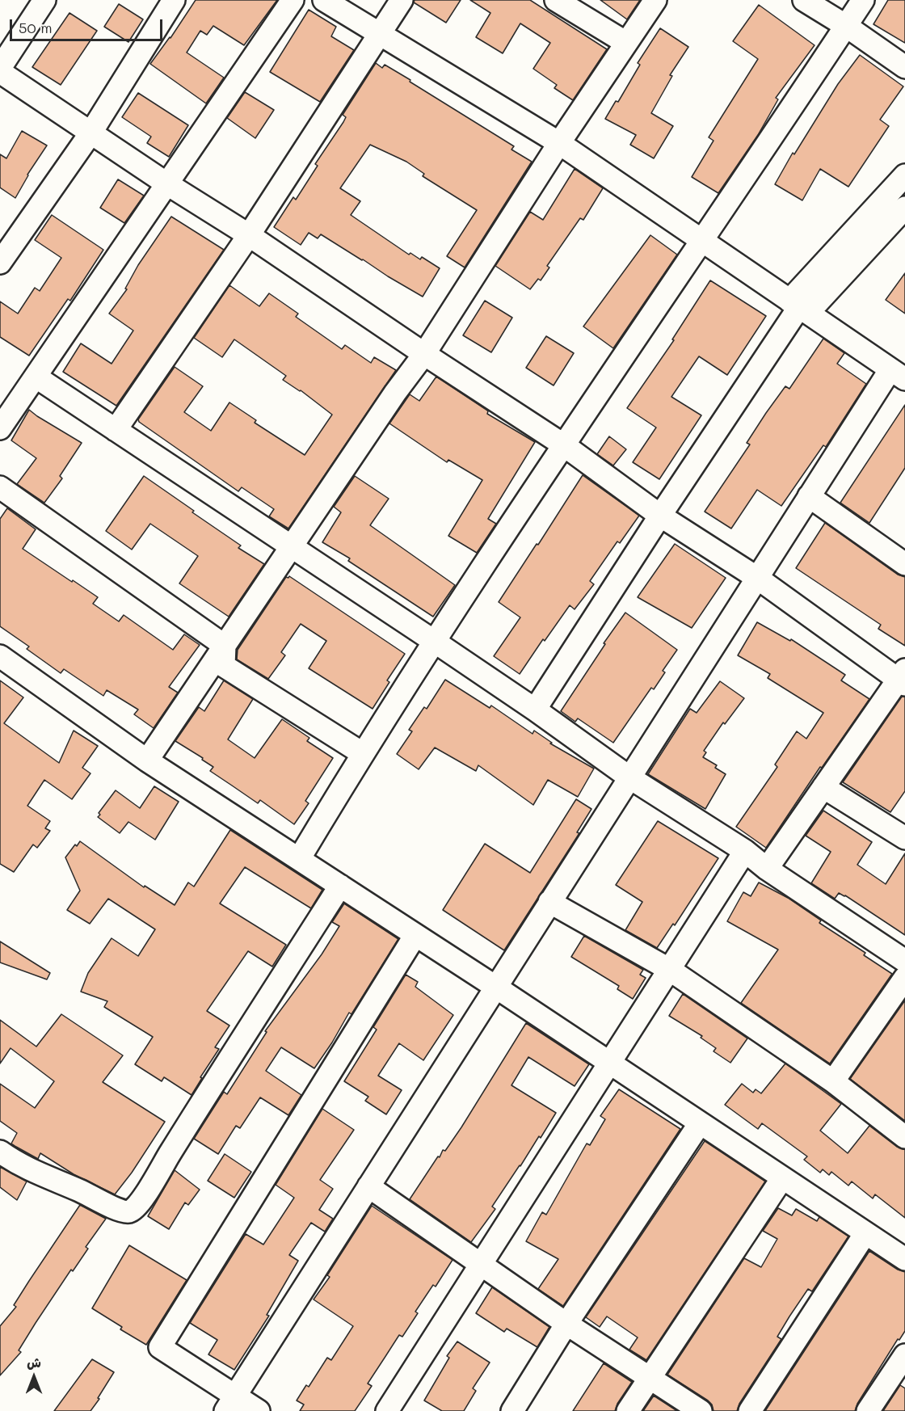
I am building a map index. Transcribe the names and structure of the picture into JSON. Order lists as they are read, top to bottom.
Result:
{
  "scale_bar": "50 m",
  "north": "top"
}
